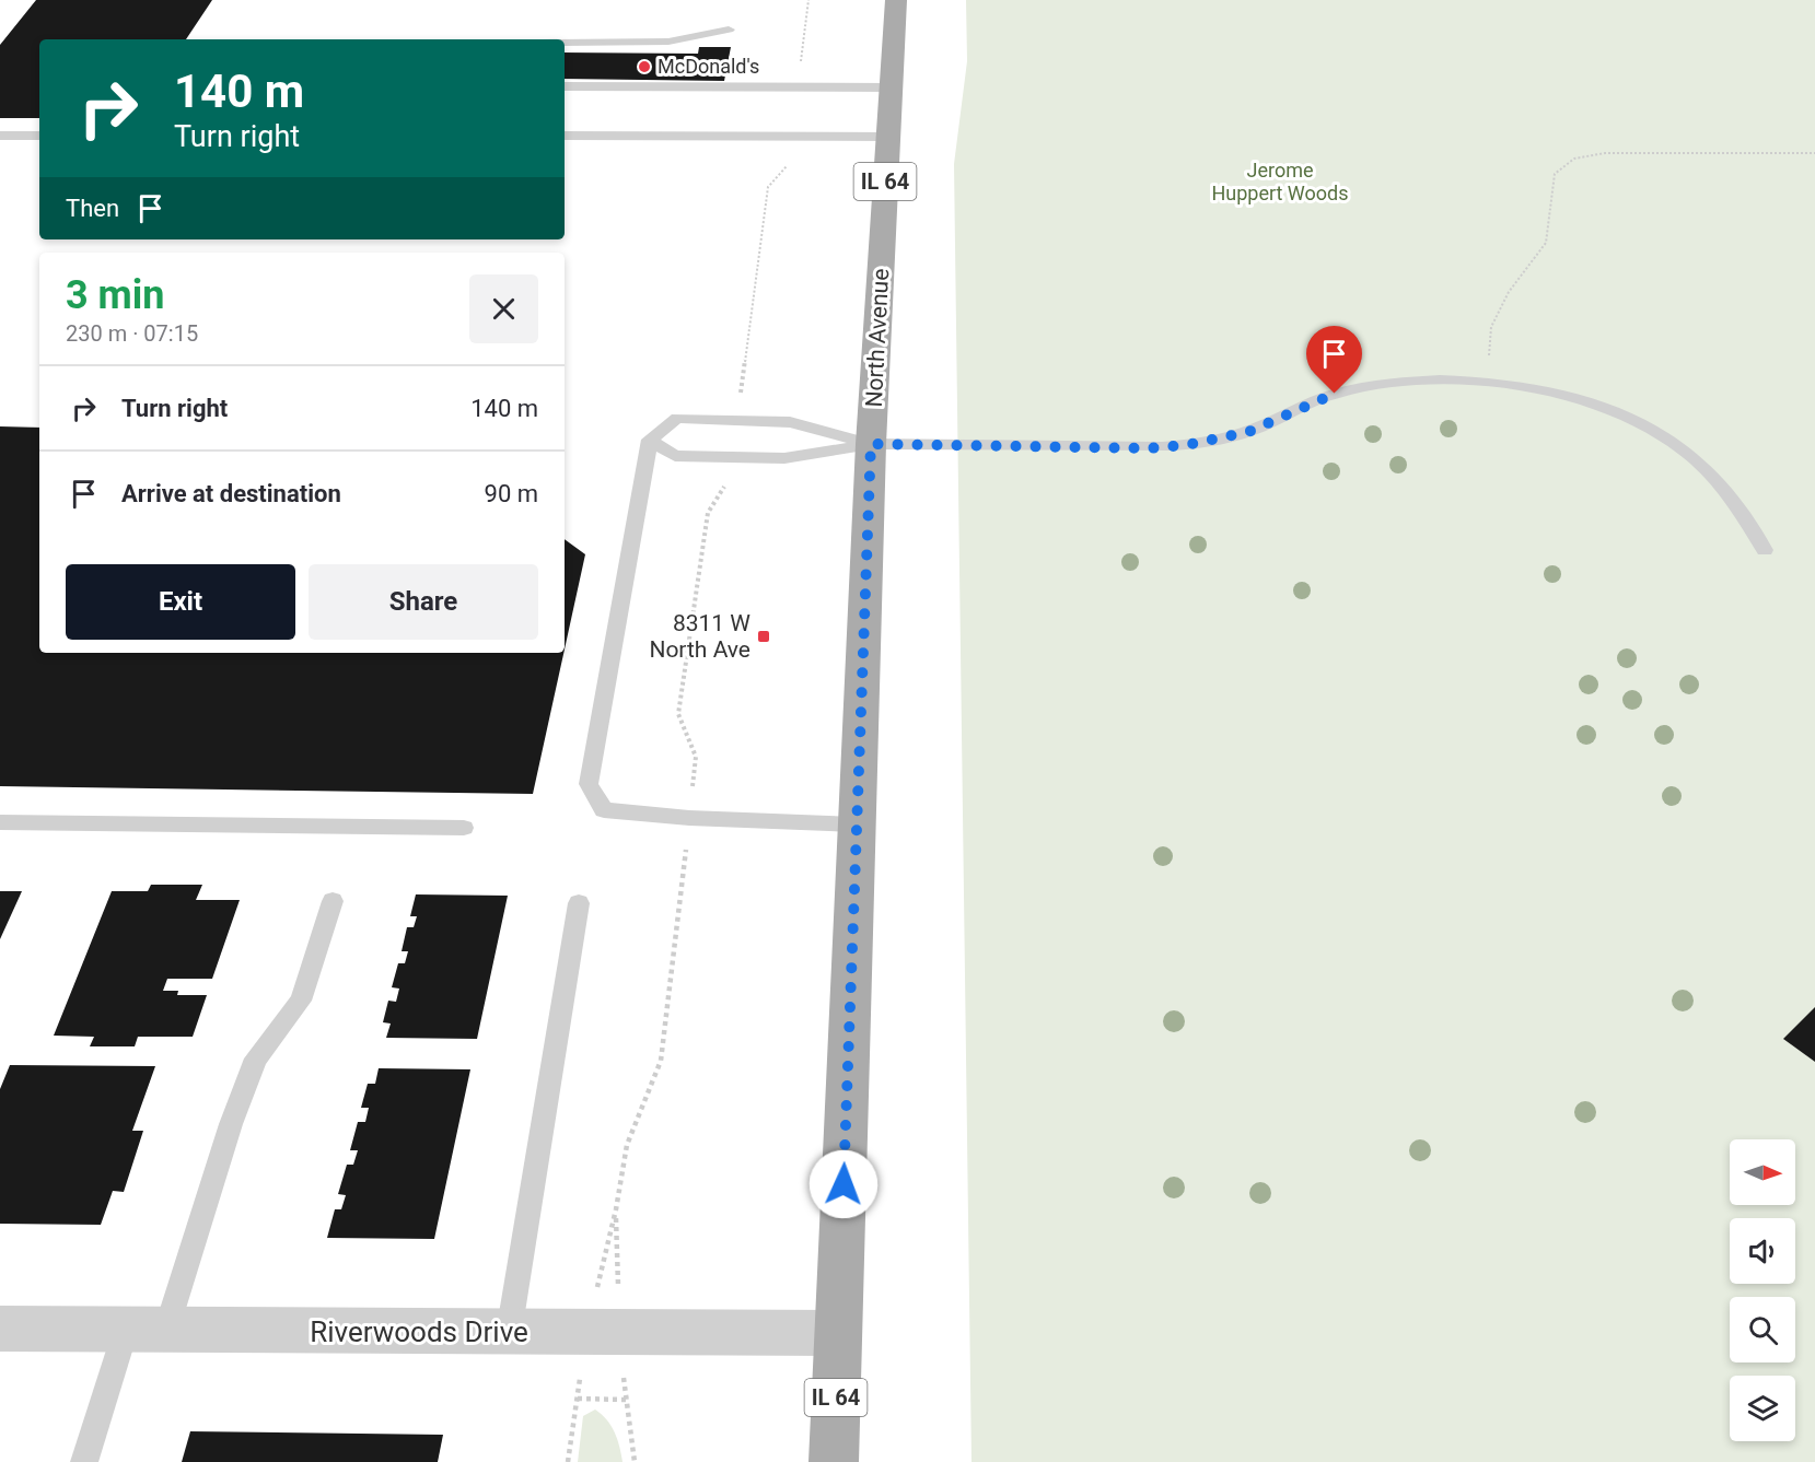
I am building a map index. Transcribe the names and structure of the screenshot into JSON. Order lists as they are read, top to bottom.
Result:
{
  "streets": {
    "main road": ["IL 64", "North Avenue"],
    "street": ["Riverwoods Drive"]
  },
  "crossings": [
    ["North Avenue", "Riverwoods Drive"]
  ],
  "parks": ["Jerome Huppert Woods"],
  "places": {
    "other": ["McDonald's"],
    "transit": ["8311 W North Ave"]
  },
  "north": "right",
  "page": {
    "turn": ["140 m", "Turn right"],
    "then": "Then",
    "heading": ["3 min", "230 m · 07:15"],
    "list": [
      {
        "name": "Turn right",
        "value": "140 m"
      },
      {
        "name": "Arrive at destination",
        "value": "90 m"
      }
    ],
    "buttons": ["Exit", "Share"]
  }
}
